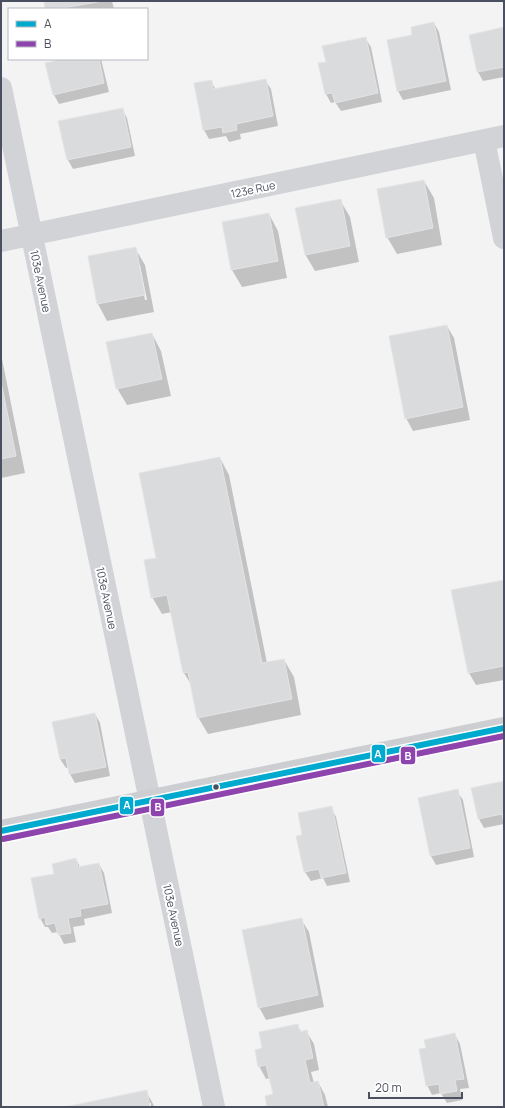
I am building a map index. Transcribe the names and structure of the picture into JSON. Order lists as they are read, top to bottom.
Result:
{
  "streets": {
    "street": ["123e Rue", "103e Avenue"]
  },
  "crossings": [
    ["123e Rue", "103e Avenue"]
  ],
  "lines": ["transit line A", "transit line B"],
  "legend": ["A", "B"],
  "scale_bar": "20 m"
}
